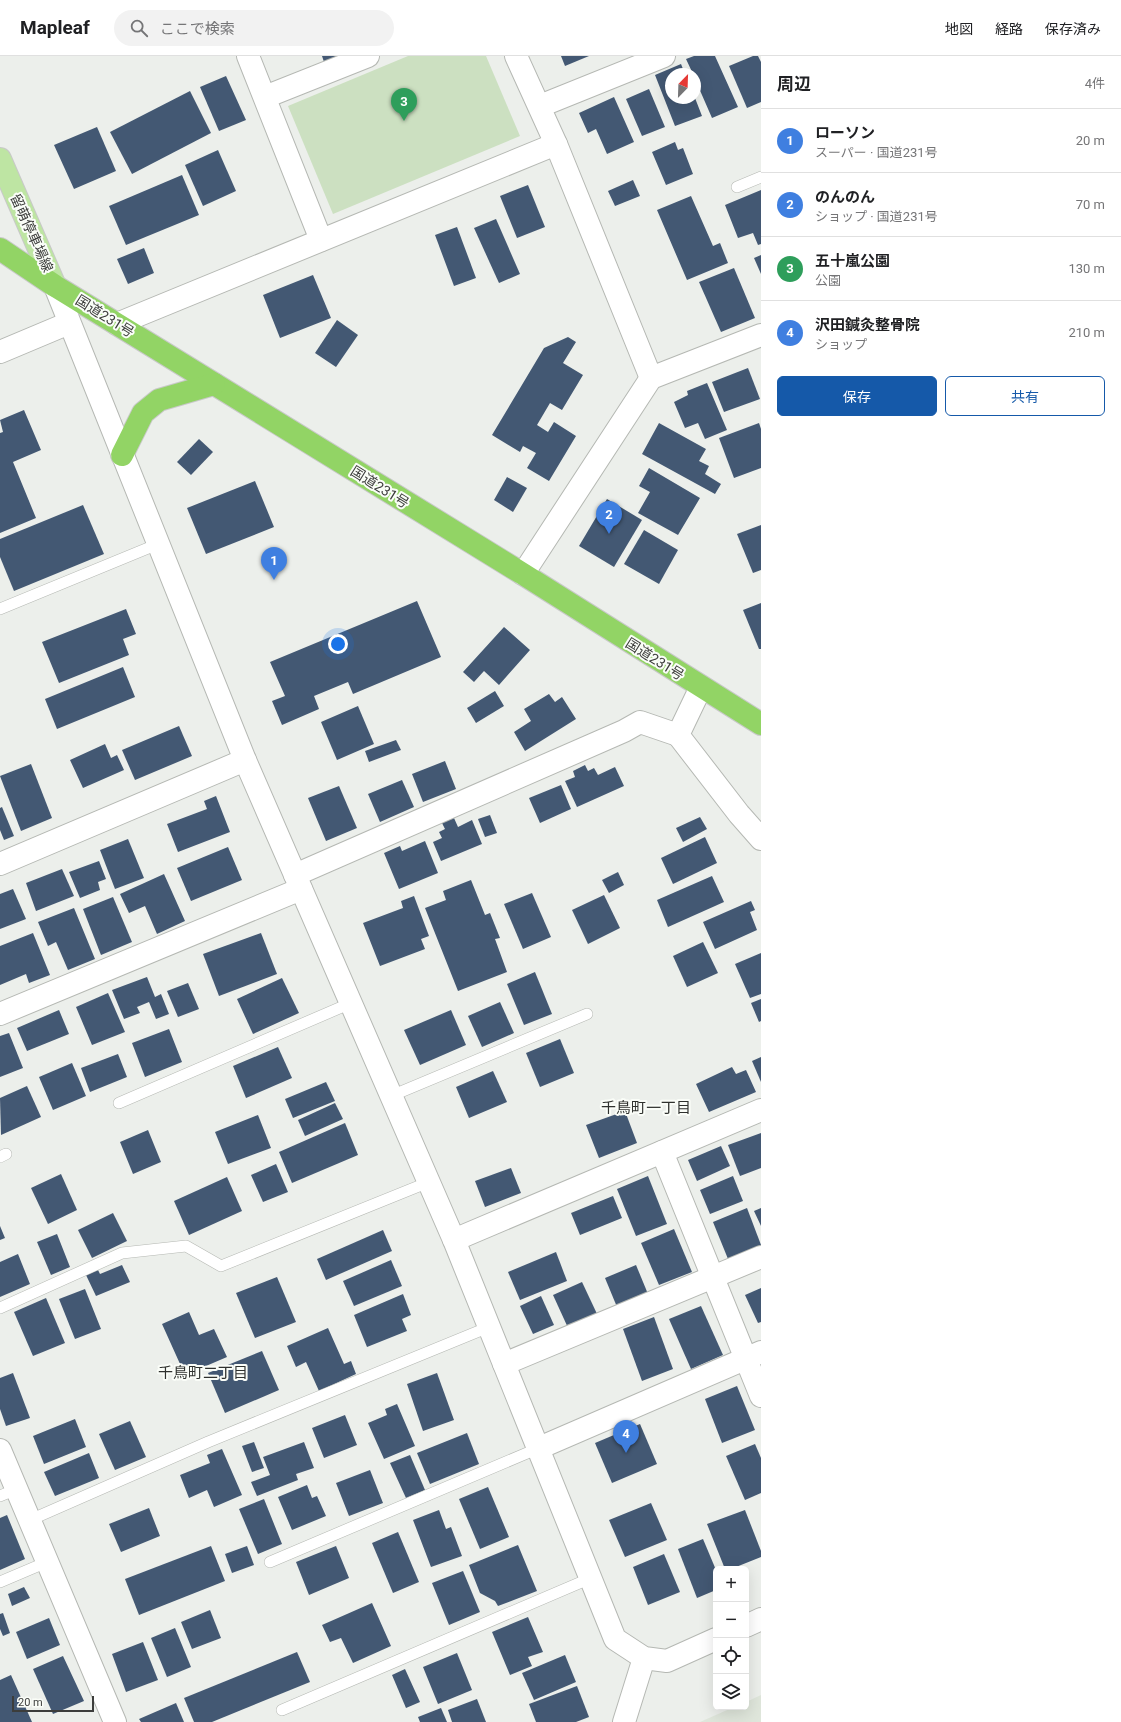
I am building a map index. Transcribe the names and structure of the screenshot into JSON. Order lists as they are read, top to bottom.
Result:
{
  "streets": {
    "highway": ["国道231号"],
    "main road": ["留萌停車場線"]
  },
  "crossings": [
    ["留萌停車場線", "国道231号"]
  ],
  "districts": ["千鳥町一丁目", "千鳥町二丁目"],
  "scale_bar": "20 m",
  "north": "top right",
  "page": {
    "header": "Mapleaf",
    "search": "ここで検索",
    "nav": ["地図", "経路", "保存済み"],
    "heading": ["周辺", "4件"],
    "pins": [
      "3",
      "2",
      "1",
      "4"
    ],
    "list": [
      {
        "mark": "1",
        "name": "ローソン",
        "note": "スーパー · 国道231号",
        "value": "20 m"
      },
      {
        "mark": "2",
        "name": "のんのん",
        "note": "ショップ · 国道231号",
        "value": "70 m"
      },
      {
        "mark": "3",
        "name": "五十嵐公園",
        "note": "公園",
        "value": "130 m"
      },
      {
        "mark": "4",
        "name": "沢田鍼灸整骨院",
        "note": "ショップ",
        "value": "210 m"
      }
    ],
    "buttons": ["保存", "共有"],
    "map_buttons": ["+", "−"],
    "scale": "20 m"
  }
}
